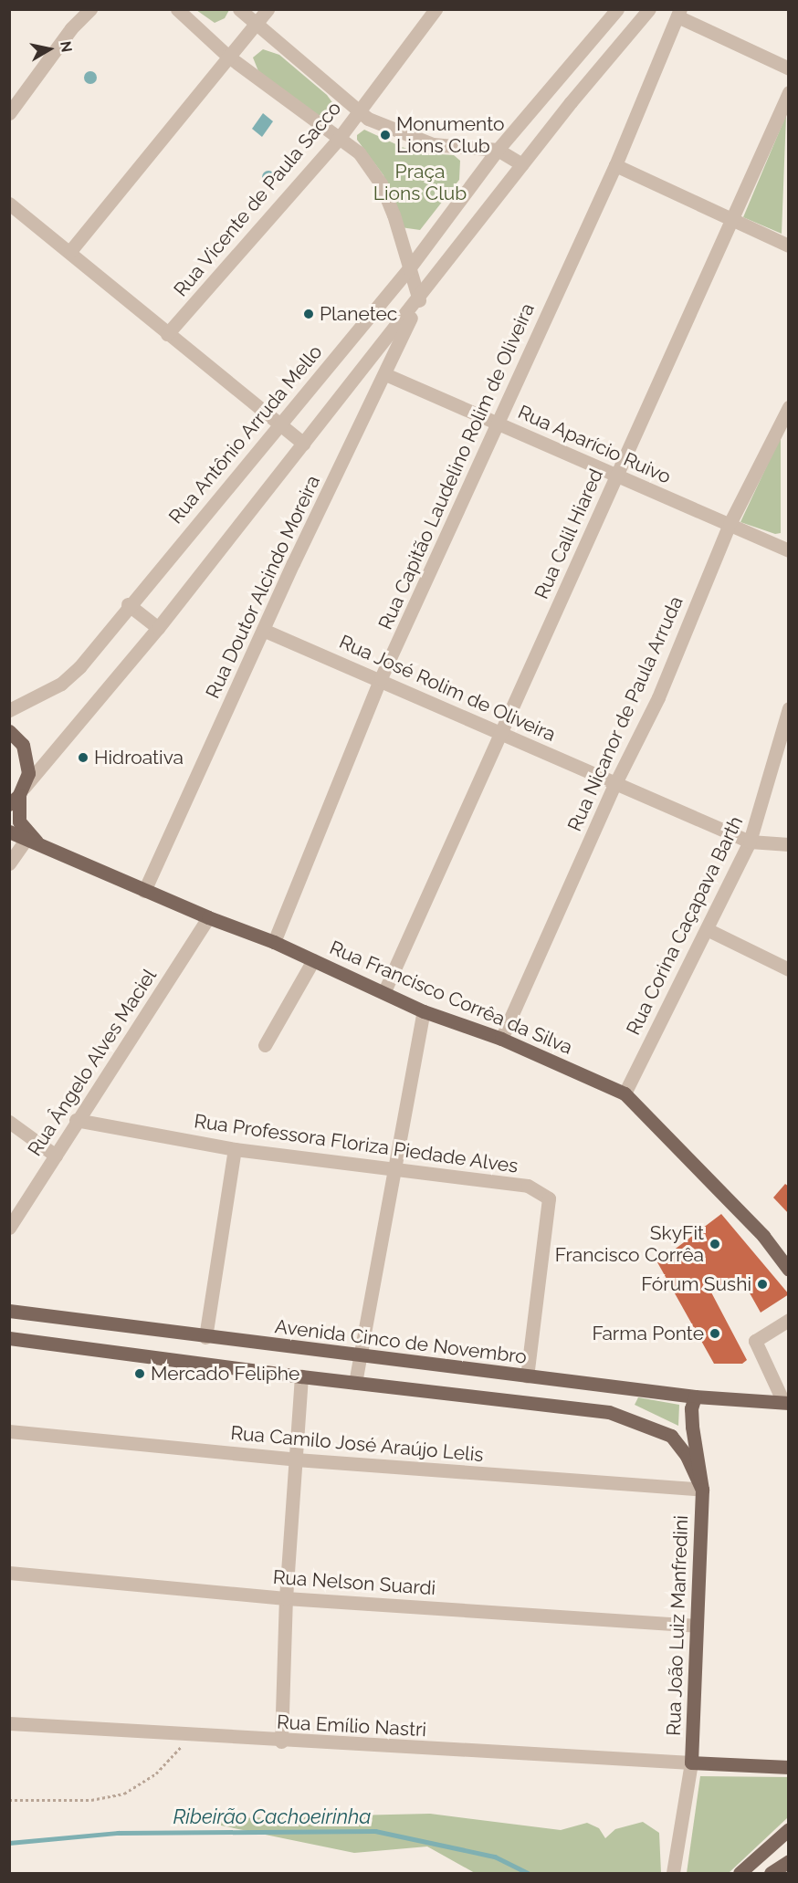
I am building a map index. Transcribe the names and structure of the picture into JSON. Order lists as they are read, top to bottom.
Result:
{
  "streets": {
    "main road": ["Rua Francisco Corrêa da Silva", "Avenida Cinco de Novembro", "Rua João Luiz Manfredini"],
    "street": [
      "Rua Vicente de Paula Sacco",
      "Rua Antônio Arruda Mello",
      "Rua Aparício Ruivo",
      "Rua Capitão Laudelino Rolim de Oliveira",
      "Rua Calil Hiared",
      "Rua Doutor Alcindo Moreira",
      "Rua José Rolim de Oliveira",
      "Rua Nicanor de Paula Arruda",
      "Rua Corina Caçapava Barth",
      "Rua Ângelo Alves Maciel",
      "Rua Professora Floriza Piedade Alves",
      "Rua Camilo José Araújo Lelis",
      "Rua Nelson Suardi",
      "Rua Emílio Nastri"
    ]
  },
  "crossings": [
    ["Rua Aparício Ruivo", "Rua Capitão Laudelino Rolim de Oliveira"],
    ["Rua Aparício Ruivo", "Rua Calil Hiared"],
    ["Rua Aparício Ruivo", "Rua Doutor Alcindo Moreira"],
    ["Rua Aparício Ruivo", "Rua Nicanor de Paula Arruda"],
    ["Rua Capitão Laudelino Rolim de Oliveira", "Rua José Rolim de Oliveira"],
    ["Rua Capitão Laudelino Rolim de Oliveira", "Rua Francisco Corrêa da Silva"],
    ["Rua Calil Hiared", "Rua José Rolim de Oliveira"],
    ["Rua Calil Hiared", "Rua Francisco Corrêa da Silva"],
    ["Rua Doutor Alcindo Moreira", "Rua José Rolim de Oliveira"],
    ["Rua Doutor Alcindo Moreira", "Rua Francisco Corrêa da Silva"],
    ["Rua José Rolim de Oliveira", "Rua Nicanor de Paula Arruda"],
    ["Rua José Rolim de Oliveira", "Rua Corina Caçapava Barth"],
    ["Rua Nicanor de Paula Arruda", "Rua Francisco Corrêa da Silva"],
    ["Rua Corina Caçapava Barth", "Rua Francisco Corrêa da Silva"],
    ["Rua Francisco Corrêa da Silva", "Rua Ângelo Alves Maciel"],
    ["Rua Ângelo Alves Maciel", "Rua Professora Floriza Piedade Alves"],
    ["Rua Professora Floriza Piedade Alves", "Avenida Cinco de Novembro"],
    ["Avenida Cinco de Novembro", "Rua João Luiz Manfredini"],
    ["Rua Camilo José Araújo Lelis", "Rua João Luiz Manfredini"],
    ["Rua Nelson Suardi", "Rua João Luiz Manfredini"],
    ["Rua João Luiz Manfredini", "Rua Emílio Nastri"]
  ],
  "water": ["Ribeirão Cachoeirinha"],
  "parks": ["Praça Lions Club"],
  "places": [
    "Monumento Lions Club",
    "Planetec",
    "Hidroativa",
    "SkyFit Francisco Corrêa",
    "Fórum Sushi",
    "Farma Ponte",
    "Mercado Feliphe"
  ],
  "north": "right"
}
